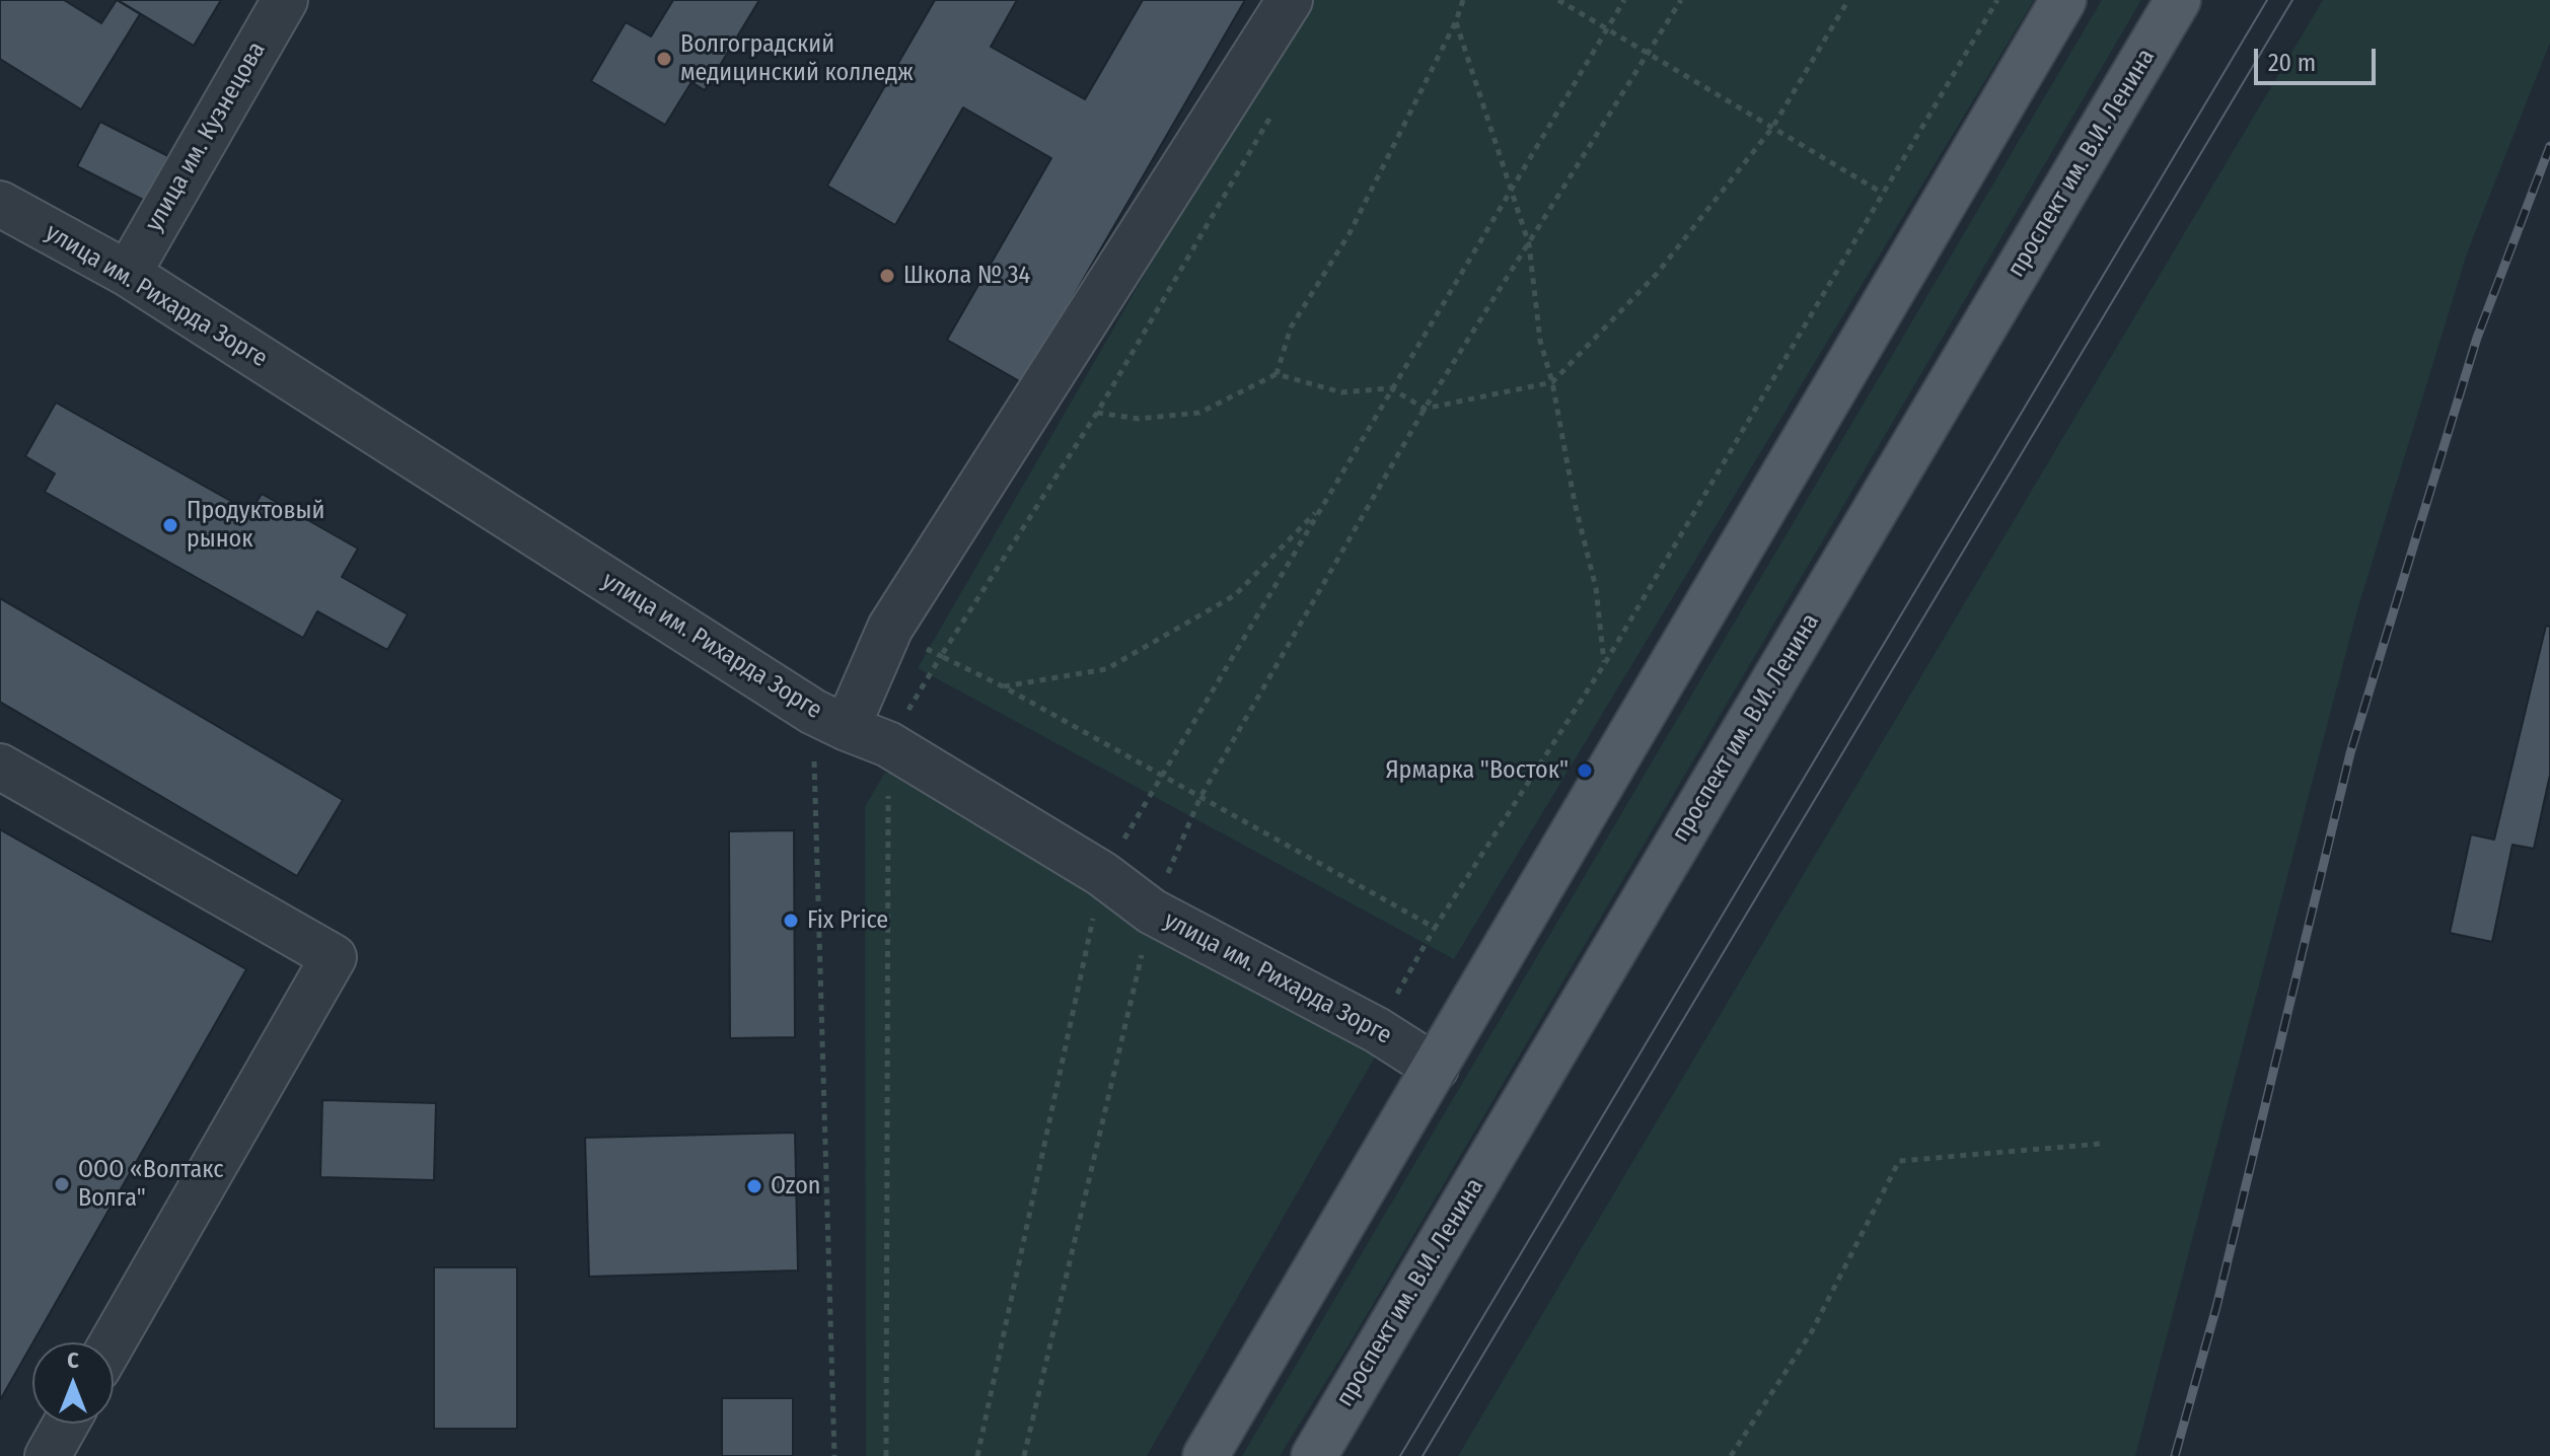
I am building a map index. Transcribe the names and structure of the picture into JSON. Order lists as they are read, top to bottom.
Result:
{
  "streets": {
    "main road": ["проспект им. В.И. Ленина"],
    "street": ["улица им. Кузнецова", "улица им. Рихарда Зорге"]
  },
  "crossings": [
    ["улица им. Кузнецова", "улица им. Рихарда Зорге"]
  ],
  "places": [
    "Волгоградский медицинский колледж",
    "Школа № 34",
    "Продуктовый рынок",
    "Ярмарка \"Восток\"",
    "Fix Price",
    "ООО «Волтакс Волга\"",
    "Ozon"
  ],
  "scale_bar": "20 m",
  "north": "top"
}
